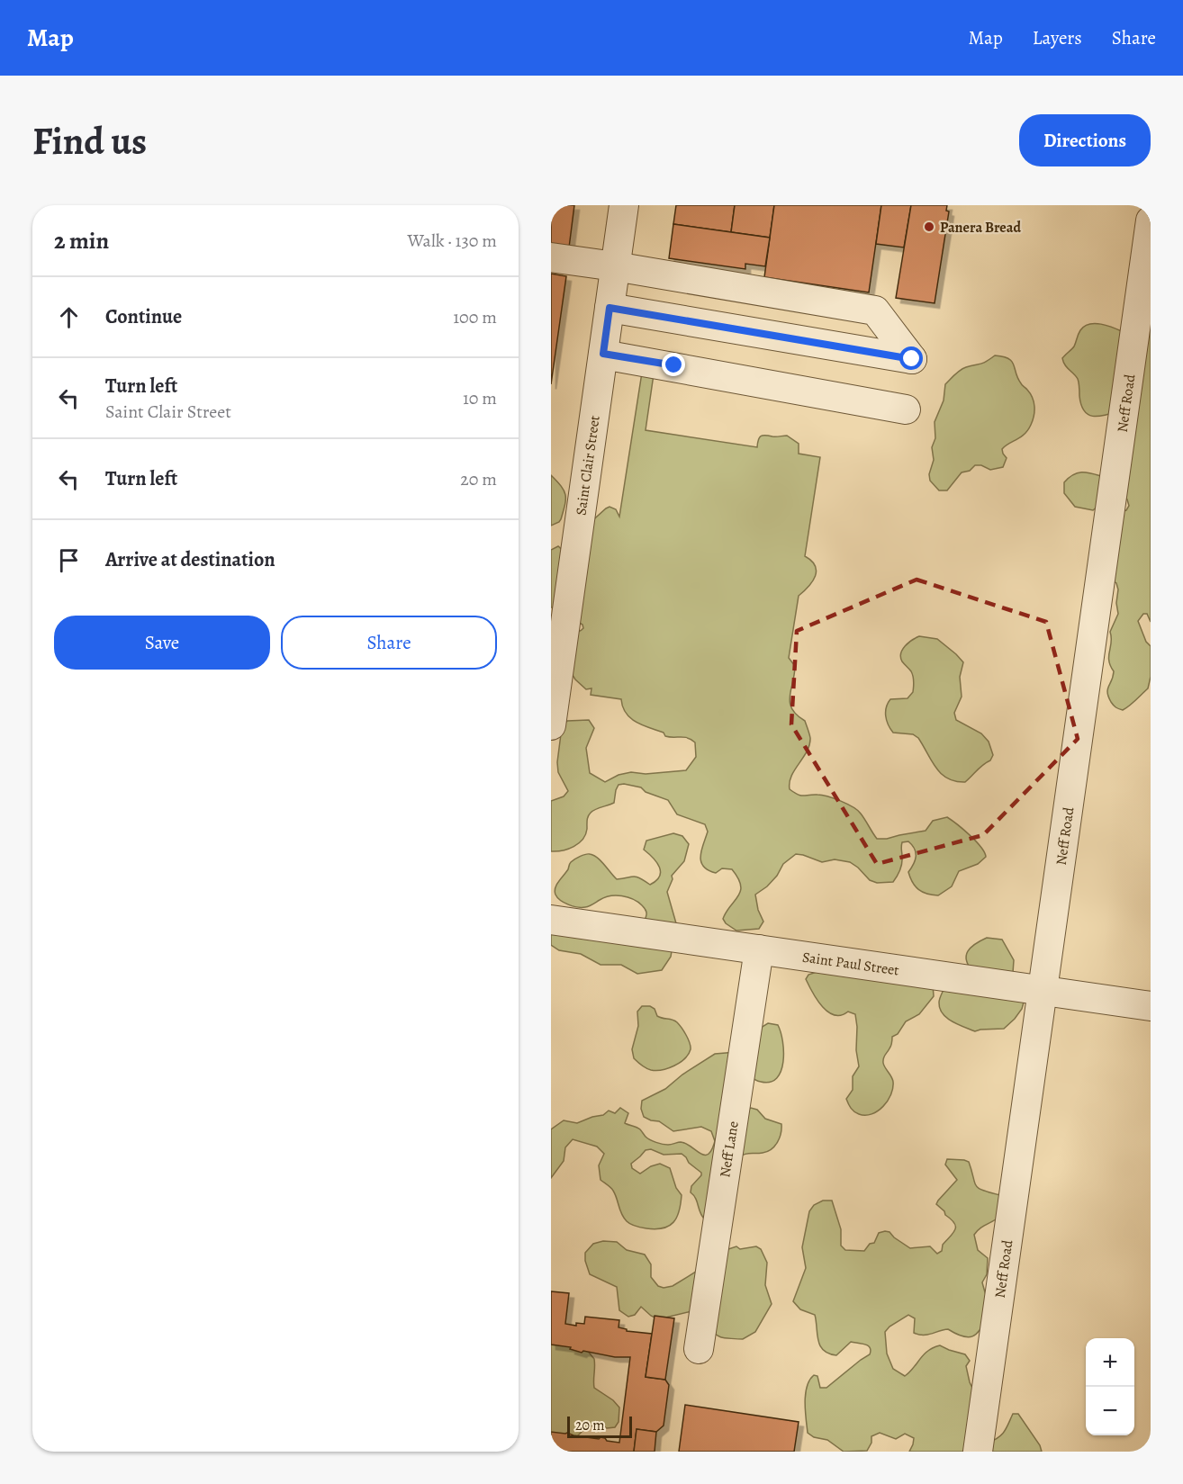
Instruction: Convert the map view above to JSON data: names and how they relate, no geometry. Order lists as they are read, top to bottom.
{
  "streets": {
    "street": [
      "Neff Road",
      "Saint Clair Street",
      "Saint Paul Street",
      "Neff Lane"
    ]
  },
  "crossings": [
    ["Neff Road", "Saint Paul Street"],
    ["Saint Paul Street", "Neff Lane"]
  ],
  "places": ["Panera Bread"],
  "scale_bar": "20 m",
  "page": {
    "header": "Map",
    "nav": ["Map", "Layers", "Share"],
    "buttons": [
      "Directions",
      ["Save", "Share"]
    ],
    "title": "Find us",
    "heading": ["2 min", "Walk · 130 m"],
    "list": [
      ["Continue", "100 m"],
      ["Turn left", "Saint Clair Street", "10 m"],
      ["Turn left", "20 m"],
      "Arrive at destination"
    ],
    "map_buttons": ["+", "−"],
    "scale": "20 m"
  }
}
